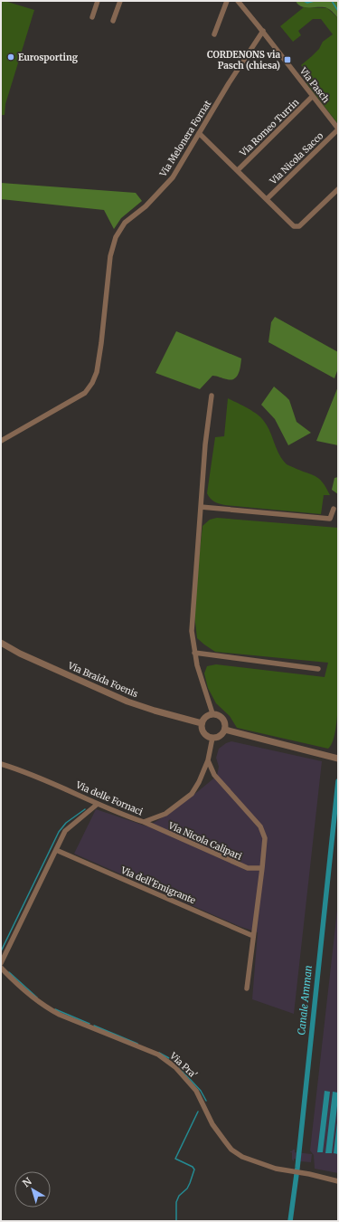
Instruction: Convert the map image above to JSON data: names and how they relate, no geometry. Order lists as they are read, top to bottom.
{
  "streets": {
    "street": [
      "Via Pasch",
      "Via Romeo Turrin",
      "Via Melonera Fornat",
      "Via Nicola Sacco",
      "Via Braida Foenis",
      "Via delle Fornaci",
      "Via Nicola Calipari",
      "Via dell'Emigrante",
      "Via Pra'"
    ]
  },
  "crossings": [
    ["Via Pasch", "Via Romeo Turrin"],
    ["Via Pasch", "Via Melonera Fornat"],
    ["Via Pasch", "Via Nicola Sacco"],
    ["Via Braida Foenis", "Via delle Fornaci"],
    ["Via delle Fornaci", "Via Nicola Calipari"]
  ],
  "water": ["Canale Amman"],
  "places": {
    "other": ["Eurosporting"],
    "transit": ["CORDENONS via Pasch (chiesa)"]
  },
  "north": "top left"
}
